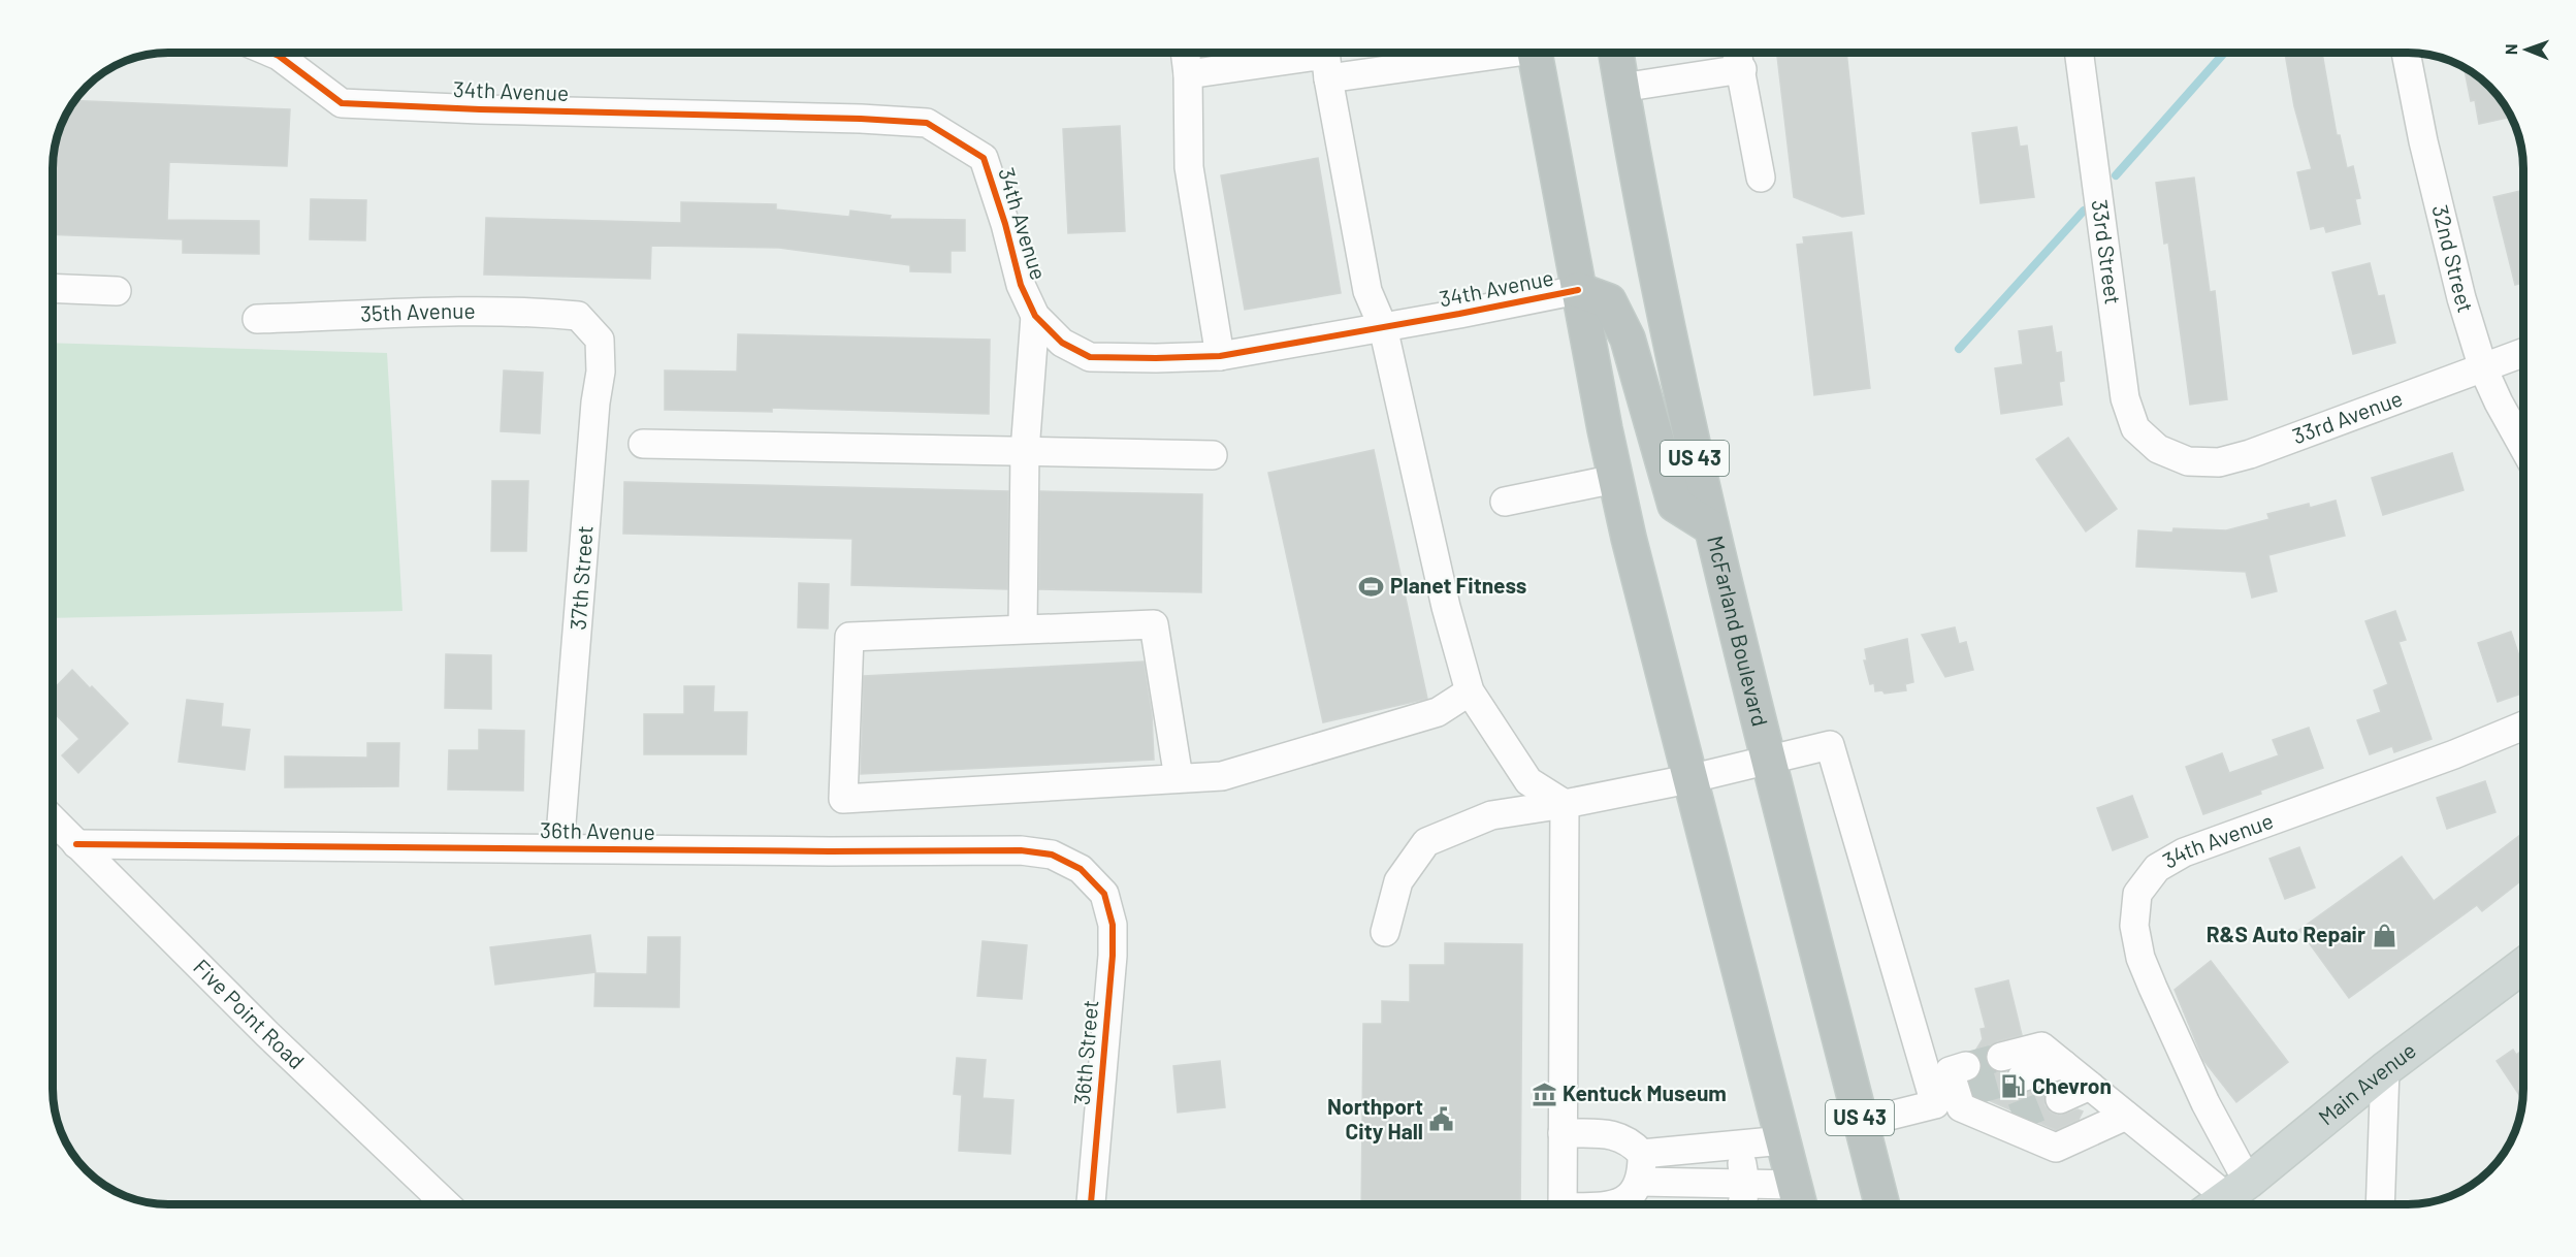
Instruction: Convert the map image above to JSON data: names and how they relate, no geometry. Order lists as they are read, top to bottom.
{
  "streets": {
    "highway": ["US 43", "McFarland Boulevard"],
    "main road": ["Main Avenue"],
    "street": [
      "34th Avenue",
      "33rd Street",
      "32nd Street",
      "35th Avenue",
      "33rd Avenue",
      "37th Street",
      "36th Avenue",
      "Five Point Road",
      "36th Street"
    ]
  },
  "crossings": [
    ["34th Avenue", "Main Avenue"],
    ["33rd Street", "33rd Avenue"],
    ["32nd Street", "33rd Avenue"],
    ["35th Avenue", "37th Street"],
    ["37th Street", "36th Avenue"],
    ["36th Avenue", "Five Point Road"],
    ["36th Avenue", "36th Street"]
  ],
  "places": {
    "sports": ["Planet Fitness"],
    "shop": ["R&S Auto Repair"],
    "fuel station": ["Chevron"],
    "museum": ["Kentuck Museum"],
    "public building": ["Northport City Hall"]
  },
  "north": "left"
}
